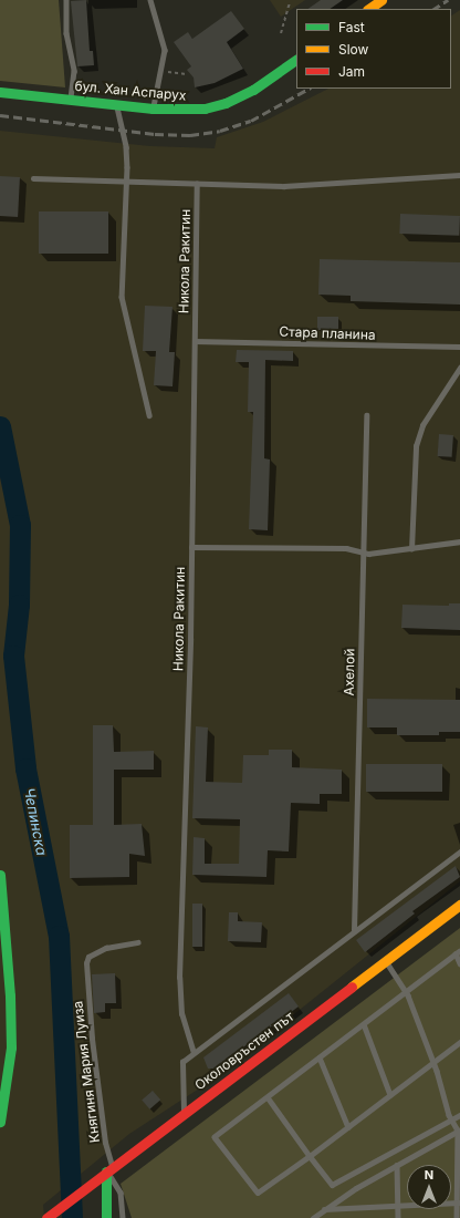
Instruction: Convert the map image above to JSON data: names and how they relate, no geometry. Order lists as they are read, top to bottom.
{
  "streets": {
    "street": ["бул. Хан Аспарух", "Околовръстен път"],
    "lane": [
      "Никола Ракитин",
      "Стара планина",
      "Ахелой",
      "Княгиня Мария Луиза"
    ]
  },
  "crossings": [
    ["Никола Ракитин", "Стара планина"],
    ["Околовръстен път", "Княгиня Мария Луиза"]
  ],
  "water": ["Чепинска"],
  "legend": ["Fast", "Slow", "Jam"],
  "north": "top"
}
